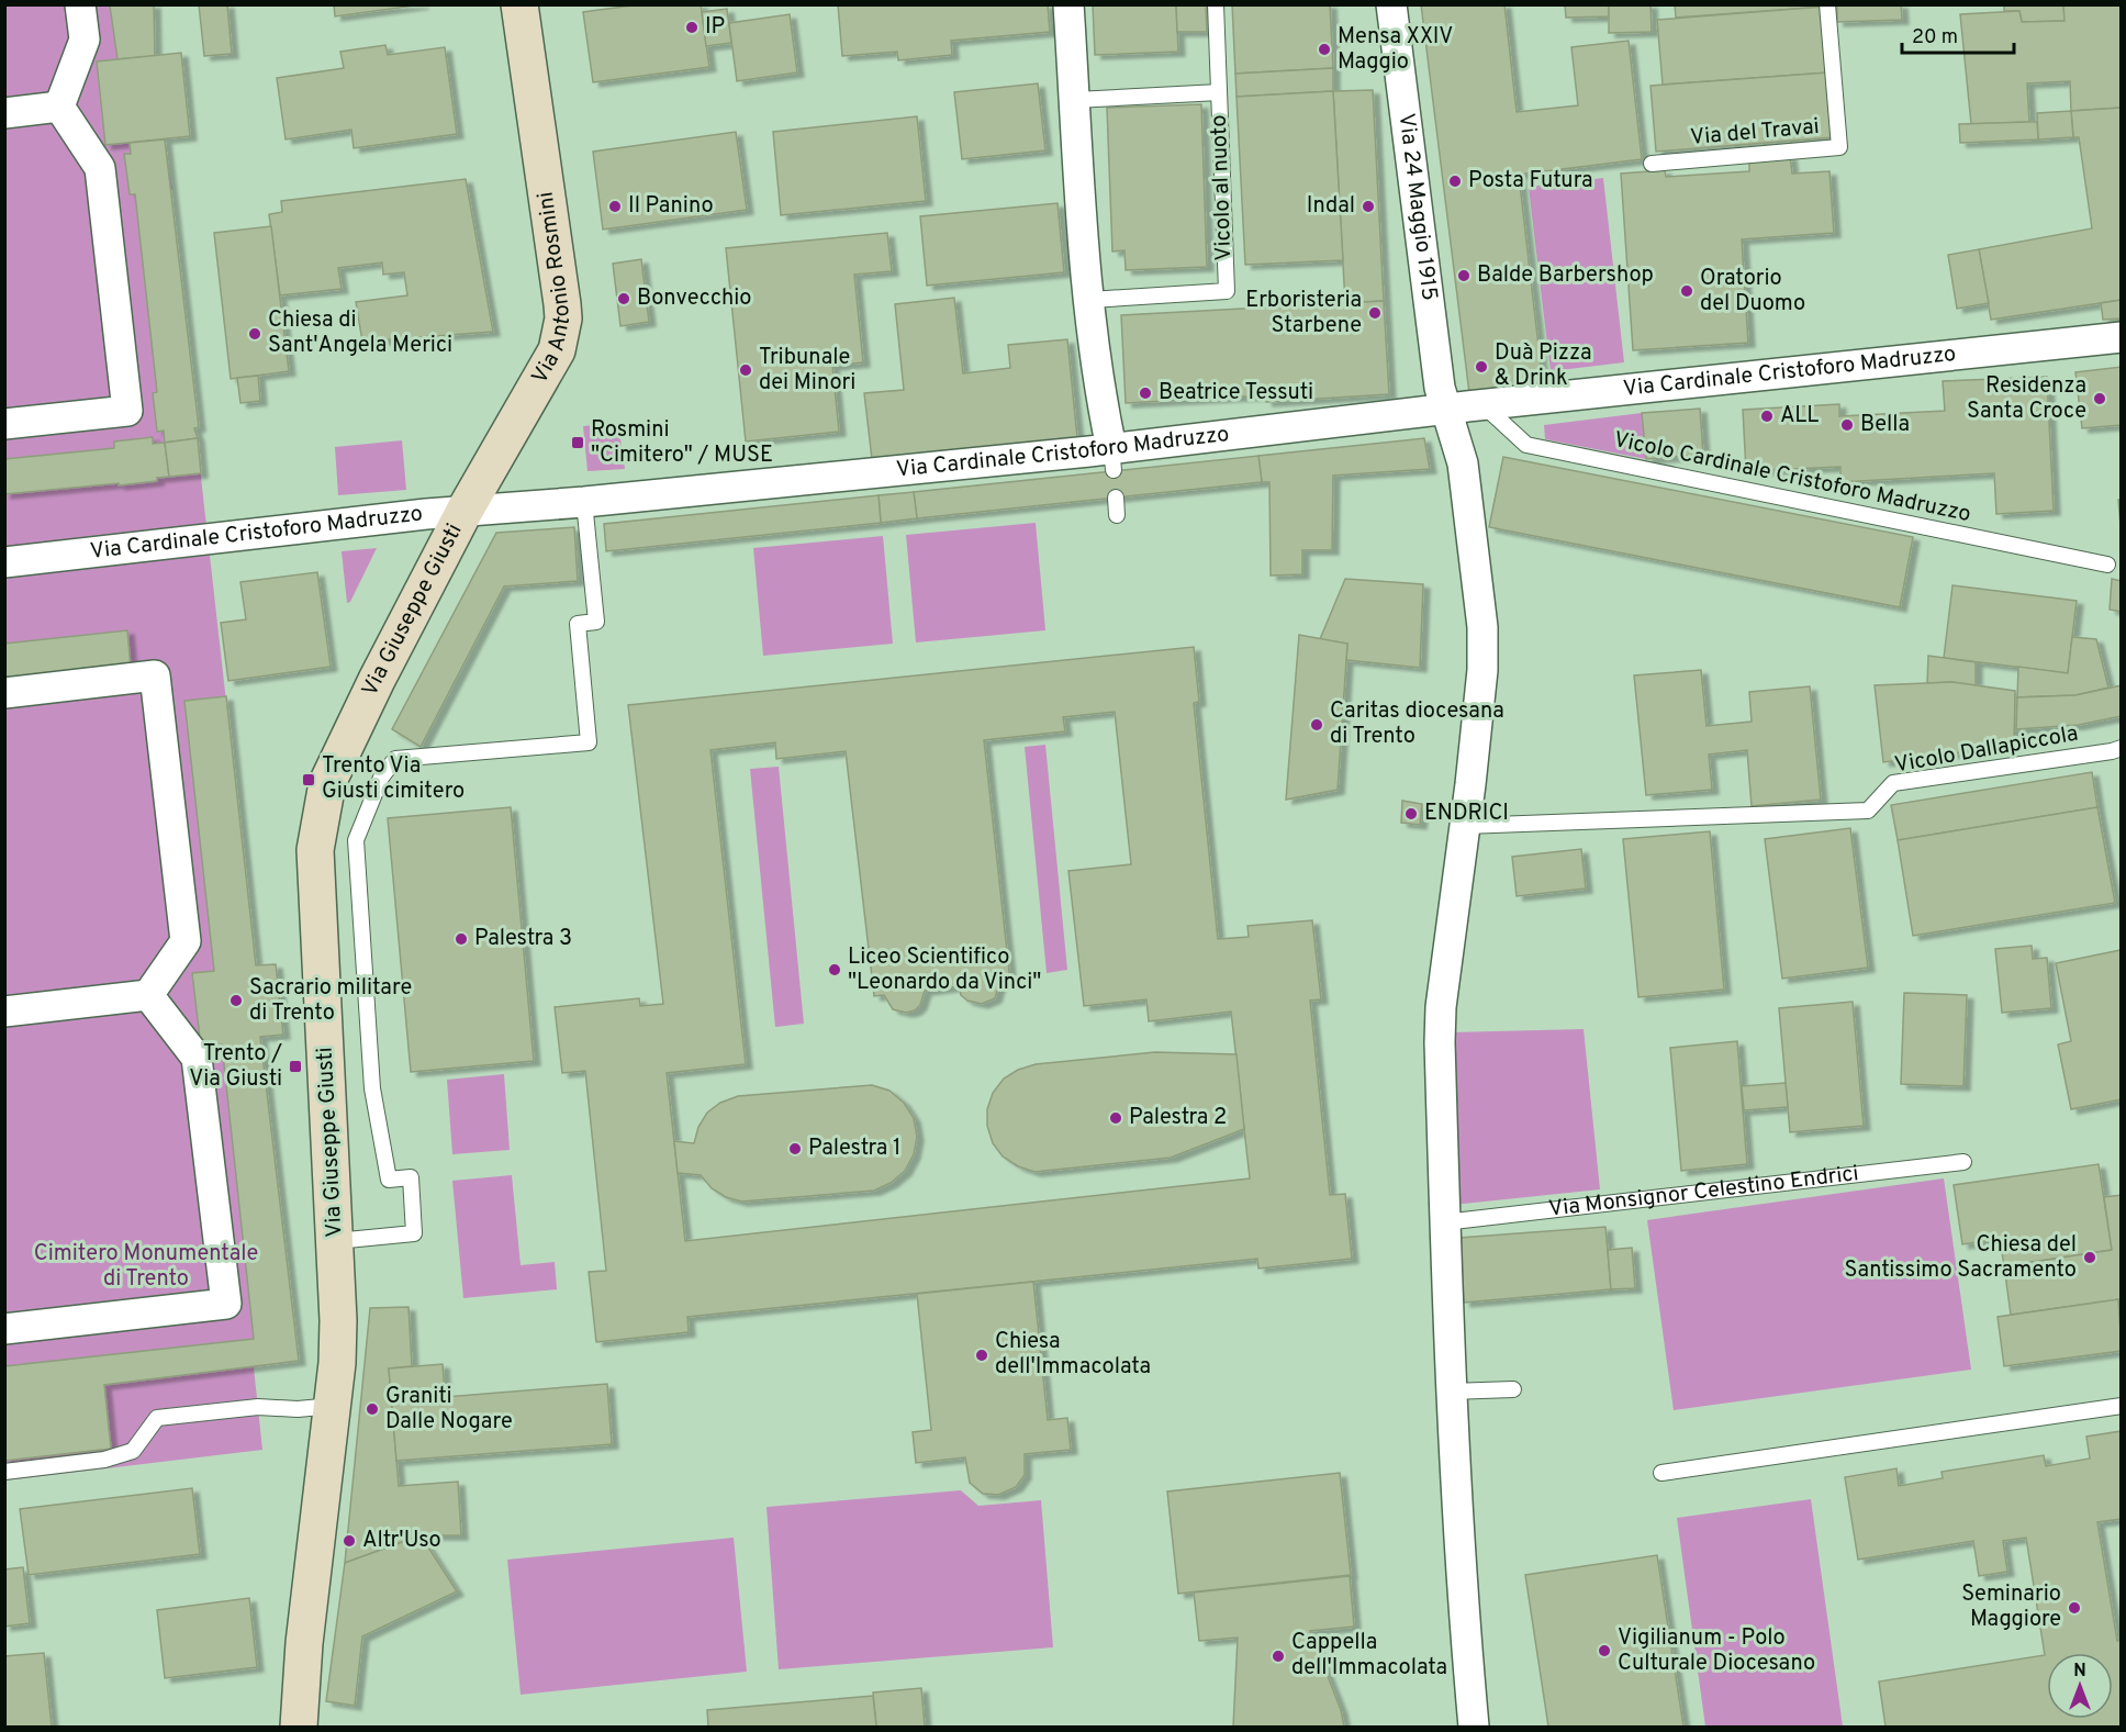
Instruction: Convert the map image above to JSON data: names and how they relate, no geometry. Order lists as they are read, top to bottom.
{
  "streets": {
    "street": [
      "Via 24 Maggio 1915",
      "Via Antonio Rosmini",
      "Via Cardinale Cristoforo Madruzzo",
      "Via Giuseppe Giusti"
    ],
    "lane": [
      "Via del Travai",
      "Vicolo al nuoto",
      "Vicolo Cardinale Cristoforo Madruzzo",
      "Vicolo Dallapiccola",
      "Via Monsignor Celestino Endrici"
    ]
  },
  "crossings": [
    ["Via 24 Maggio 1915", "Via Cardinale Cristoforo Madruzzo"],
    ["Via Antonio Rosmini", "Via Cardinale Cristoforo Madruzzo"],
    ["Via Antonio Rosmini", "Via Giuseppe Giusti"],
    ["Via Cardinale Cristoforo Madruzzo", "Vicolo Cardinale Cristoforo Madruzzo"],
    ["Via Cardinale Cristoforo Madruzzo", "Via Giuseppe Giusti"]
  ],
  "parks": ["Cimitero Monumentale di Trento"],
  "places": {
    "other": [
      "IP",
      "Mensa XXIV Maggio",
      "Posta Futura",
      "Il Panino",
      "Indal",
      "Balde Barbershop",
      "Oratorio del Duomo",
      "Bonvecchio",
      "Erboristeria Starbene",
      "Chiesa di Sant'Angela Merici",
      "Duà Pizza & Drink",
      "Tribunale dei Minori",
      "Beatrice Tessuti",
      "Residenza Santa Croce",
      "ALL",
      "Bella",
      "Caritas diocesana di Trento",
      "ENDRICI",
      "Palestra 3",
      "Liceo Scientifico \"Leonardo da Vinci\"",
      "Sacrario militare di Trento",
      "Palestra 2",
      "Palestra 1",
      "Chiesa del Santissimo Sacramento",
      "Chiesa dell'Immacolata",
      "Graniti Dalle Nogare",
      "Altr'Uso",
      "Seminario Maggiore",
      "Vigilianum - Polo Culturale Diocesano",
      "Cappella dell'Immacolata"
    ],
    "transit": ["Rosmini \"Cimitero\" / MUSE", "Trento Via Giusti cimitero", "Trento / Via Giusti"]
  },
  "scale_bar": "20 m",
  "north": "top"
}
